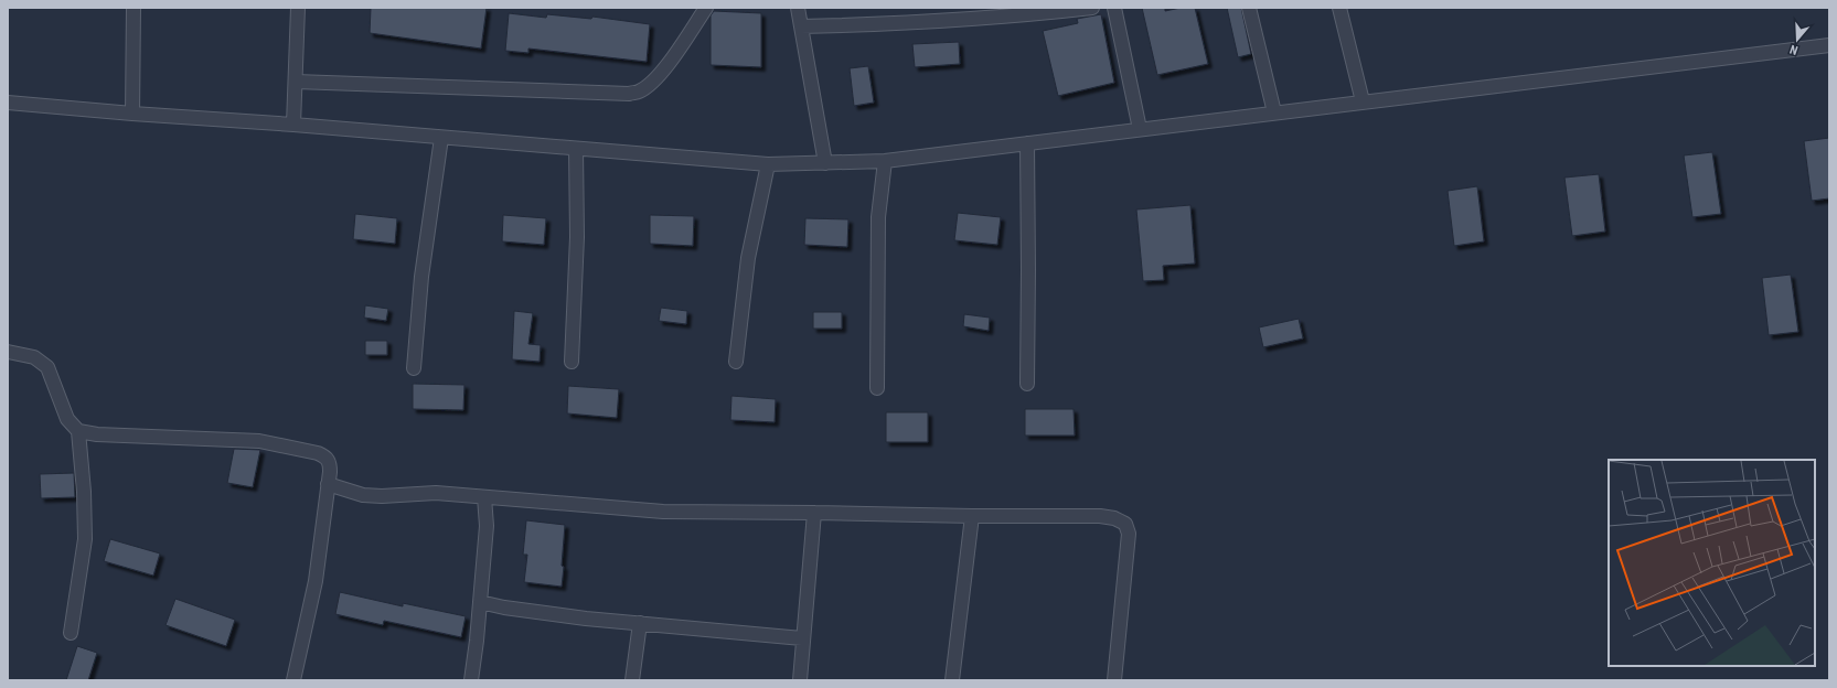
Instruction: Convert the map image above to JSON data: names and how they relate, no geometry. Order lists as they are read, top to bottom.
{
  "north": "bottom"
}
